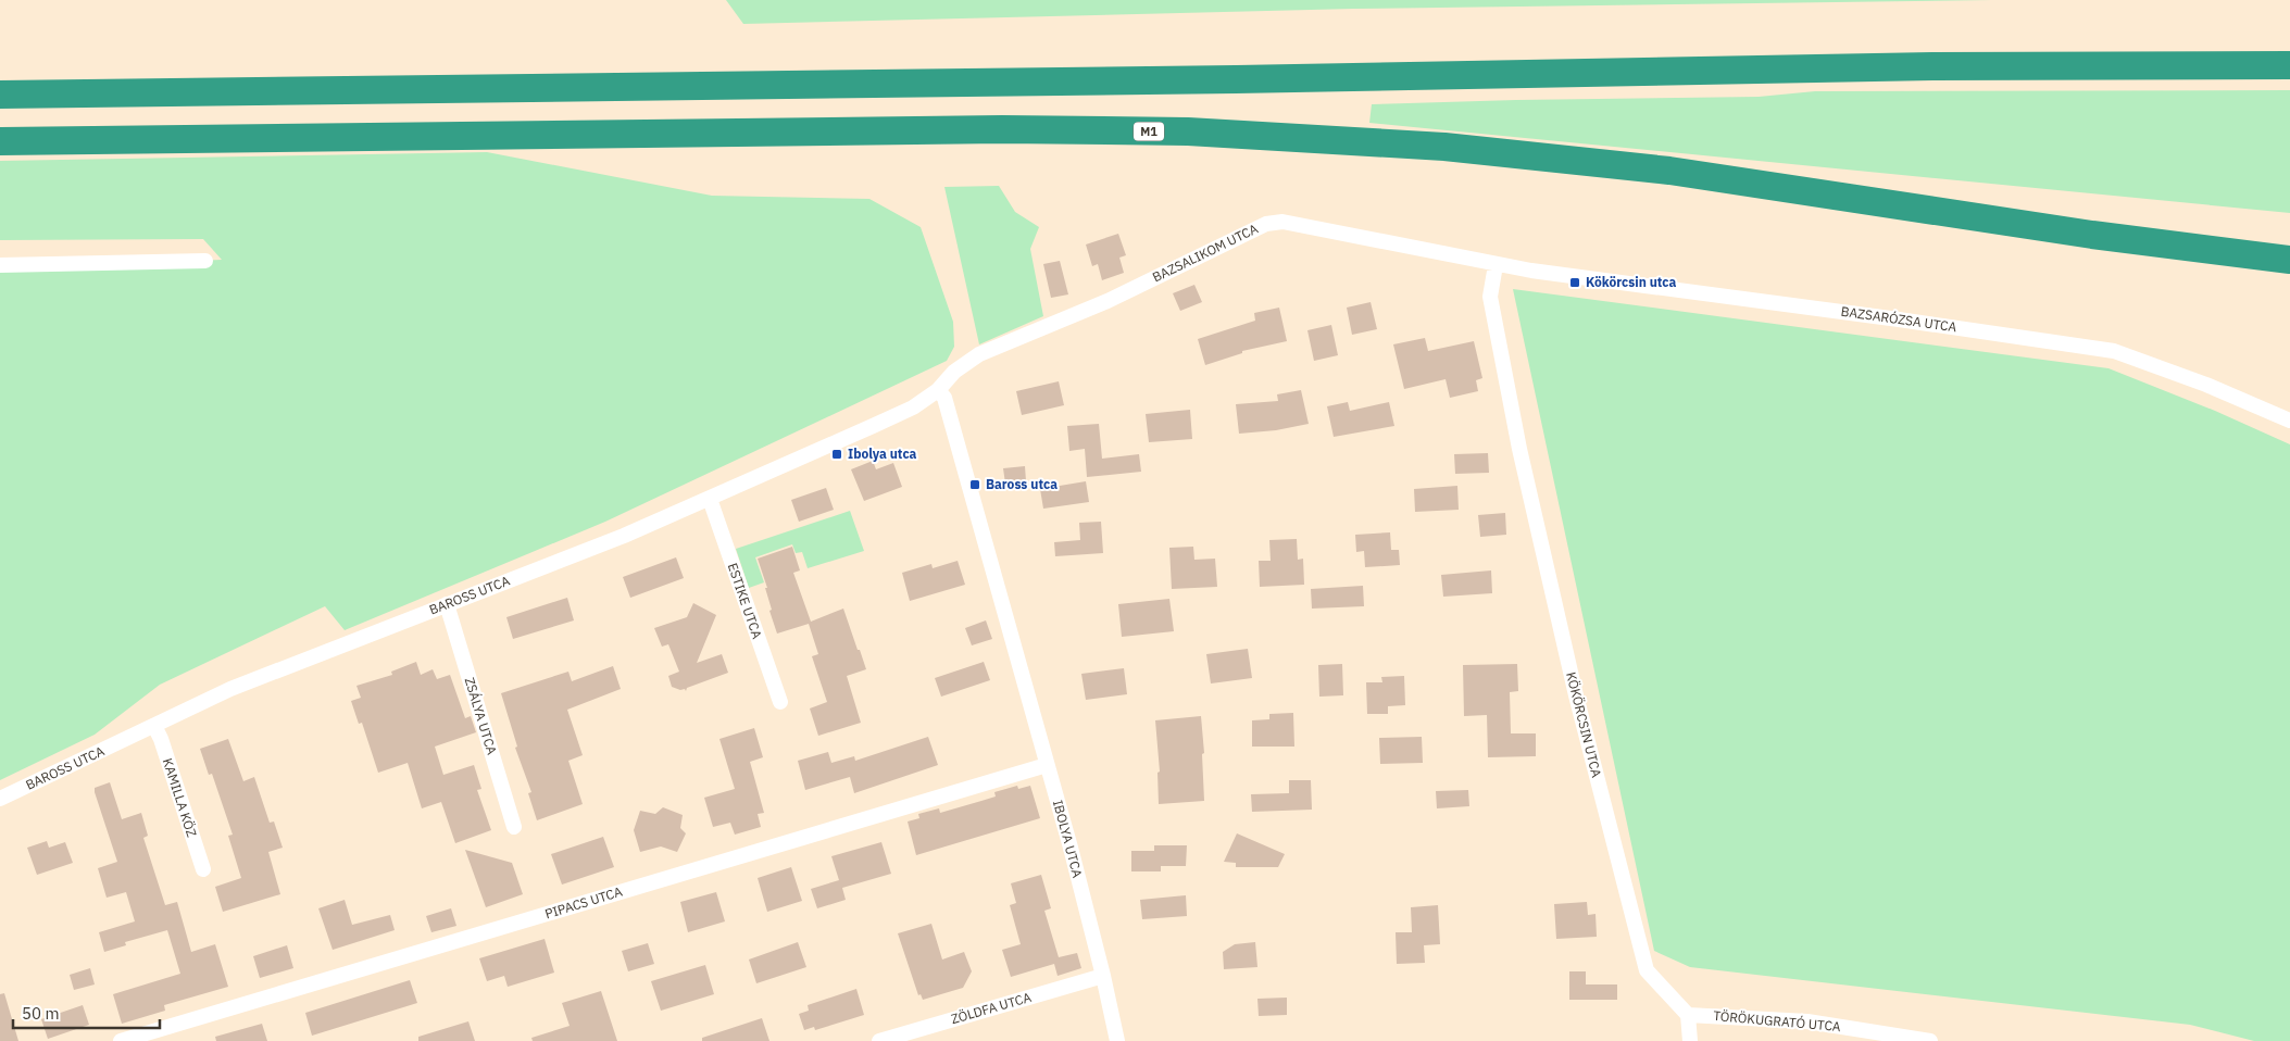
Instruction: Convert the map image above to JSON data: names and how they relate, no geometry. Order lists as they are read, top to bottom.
{
  "streets": {
    "highway": ["M1"],
    "street": [
      "BAZSALIKOM UTCA",
      "BAZSARÓZSA UTCA",
      "BAROSS UTCA",
      "ESTIKE UTCA",
      "ZSÁLYA UTCA",
      "KÖKÖRCSIN UTCA",
      "KAMILLA KÖZ",
      "IBOLYA UTCA",
      "PIPACS UTCA",
      "ZÖLDFA UTCA",
      "TÖRÖKUGRATÓ UTCA"
    ]
  },
  "crossings": [
    ["BAZSALIKOM UTCA", "BAZSARÓZSA UTCA"],
    ["BAZSALIKOM UTCA", "BAROSS UTCA"],
    ["BAZSALIKOM UTCA", "KÖKÖRCSIN UTCA"],
    ["BAZSALIKOM UTCA", "IBOLYA UTCA"],
    ["BAZSARÓZSA UTCA", "KÖKÖRCSIN UTCA"],
    ["BAROSS UTCA", "ESTIKE UTCA"],
    ["BAROSS UTCA", "ZSÁLYA UTCA"],
    ["BAROSS UTCA", "KAMILLA KÖZ"],
    ["BAROSS UTCA", "IBOLYA UTCA"],
    ["KÖKÖRCSIN UTCA", "TÖRÖKUGRATÓ UTCA"],
    ["IBOLYA UTCA", "PIPACS UTCA"],
    ["IBOLYA UTCA", "ZÖLDFA UTCA"]
  ],
  "places": {
    "transit": ["Kökörcsin utca", "Ibolya utca", "Baross utca"]
  },
  "scale_bar": "50 m"
}
